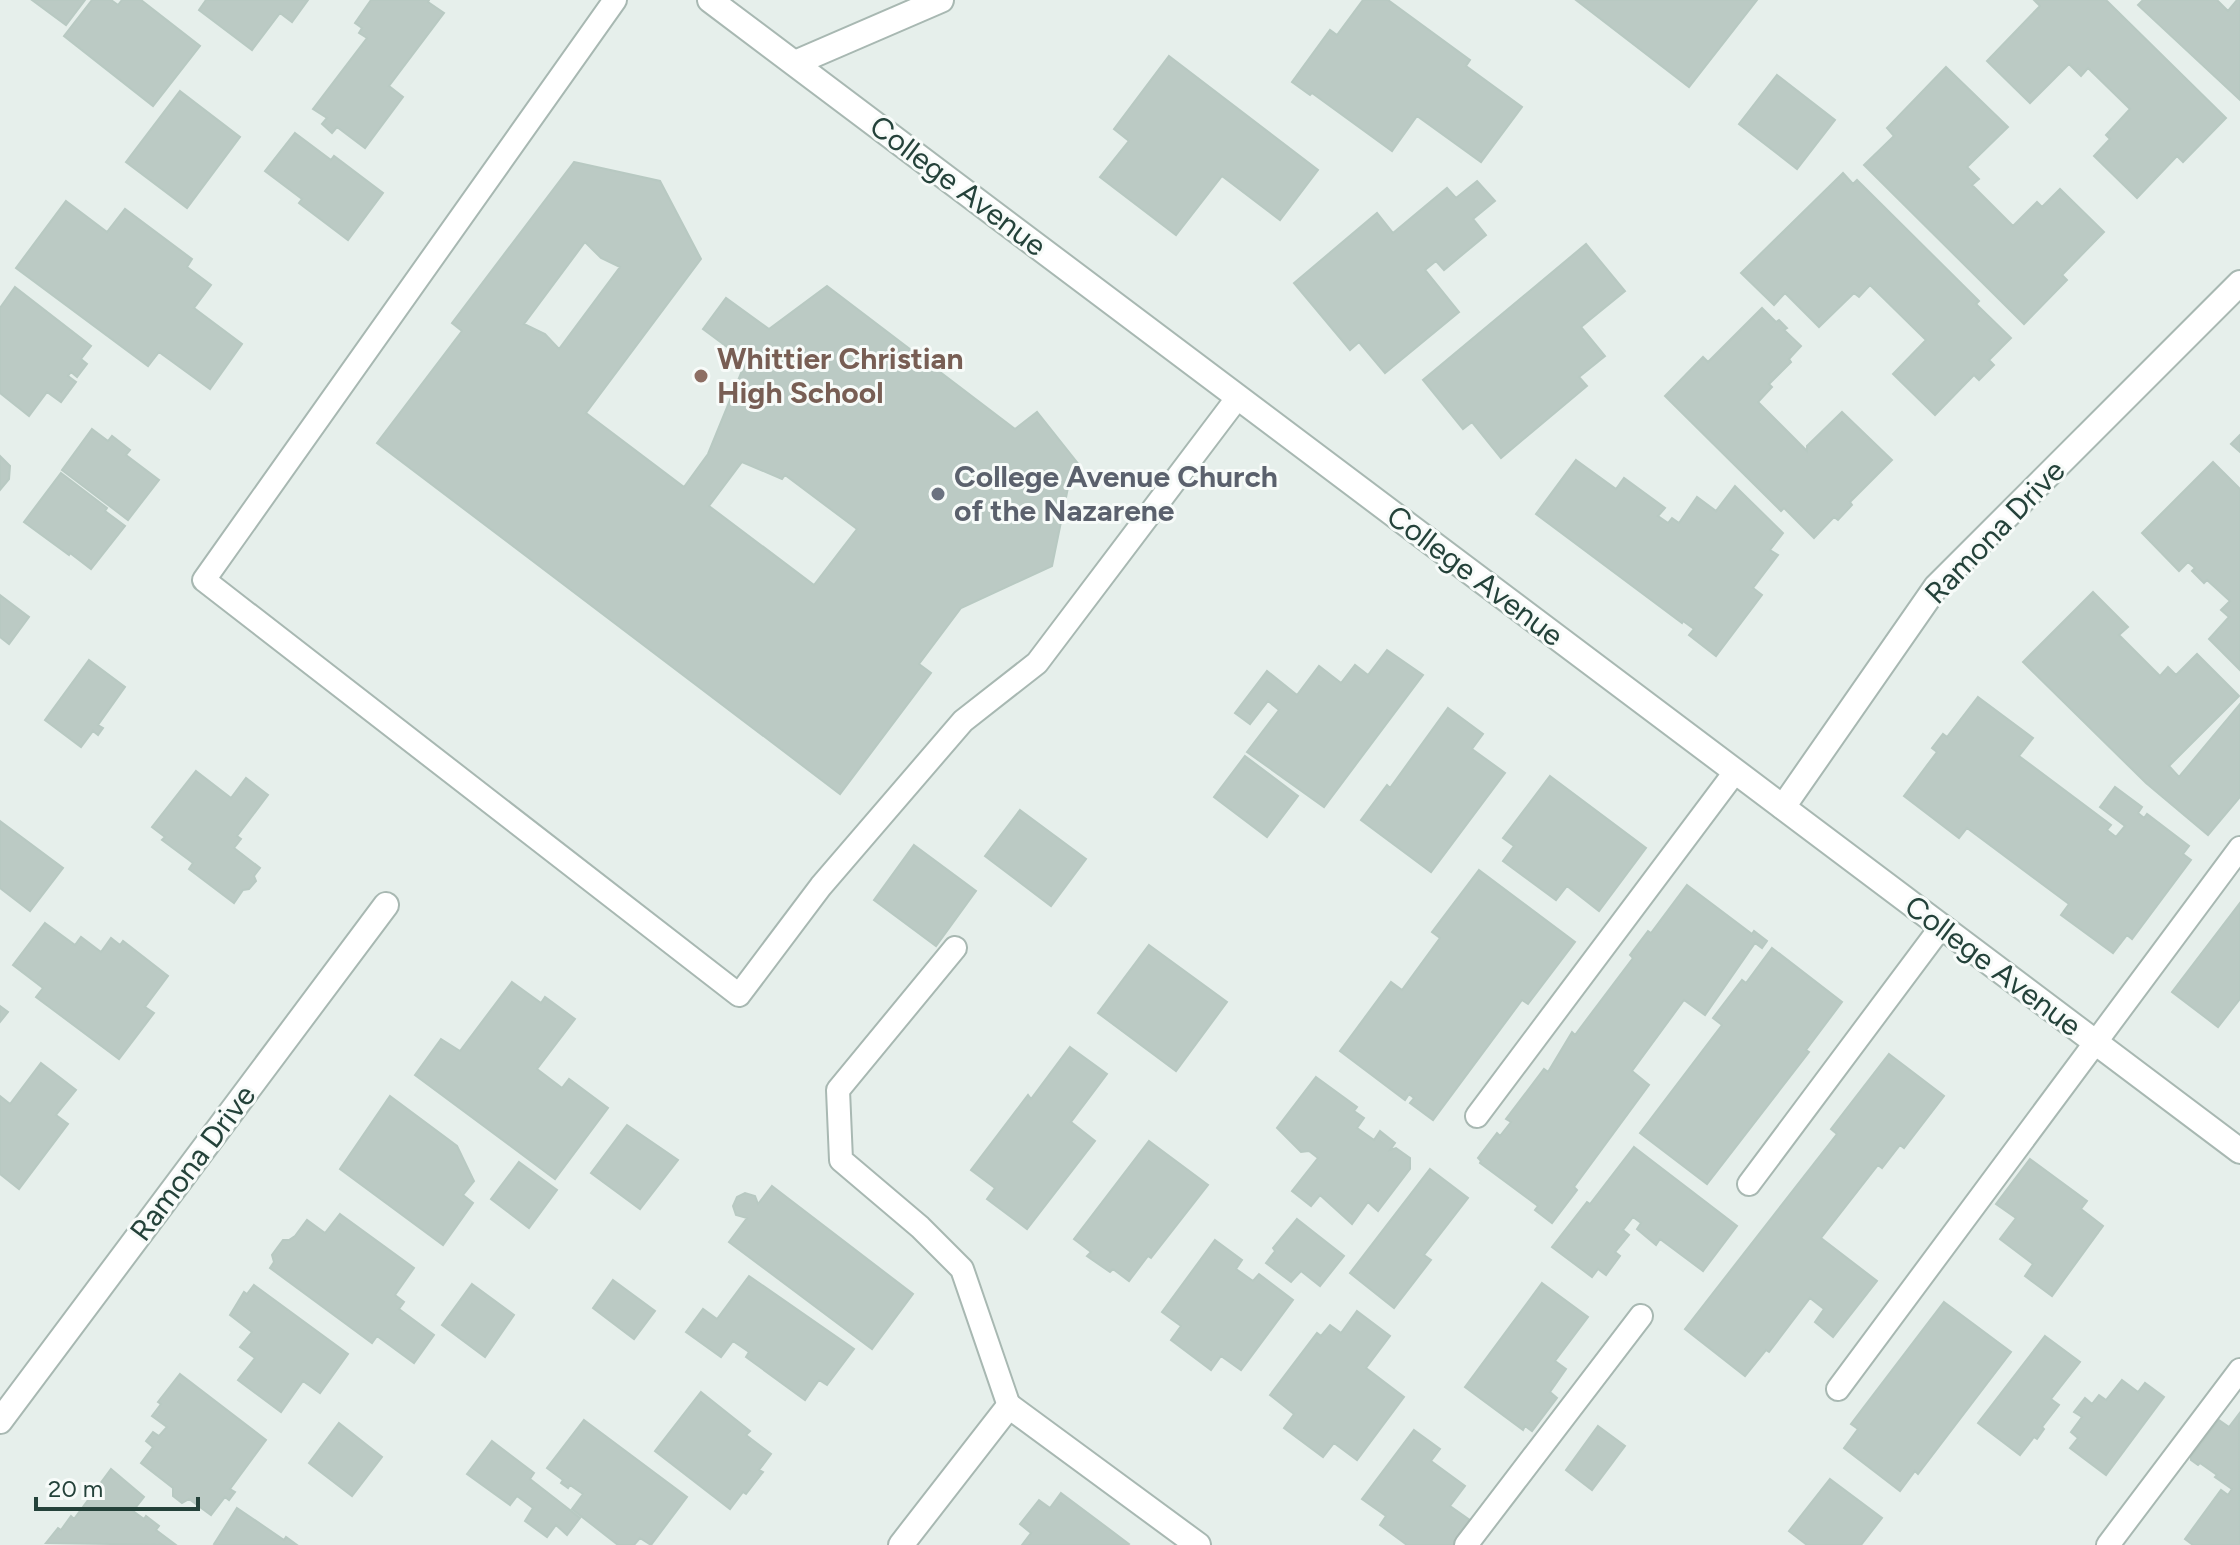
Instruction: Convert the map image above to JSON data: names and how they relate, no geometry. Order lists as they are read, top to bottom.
{
  "streets": {
    "street": ["College Avenue", "Ramona Drive"]
  },
  "crossings": [
    ["College Avenue", "Ramona Drive"]
  ],
  "places": ["Whittier Christian High School", "College Avenue Church of the Nazarene"],
  "scale_bar": "20 m"
}
